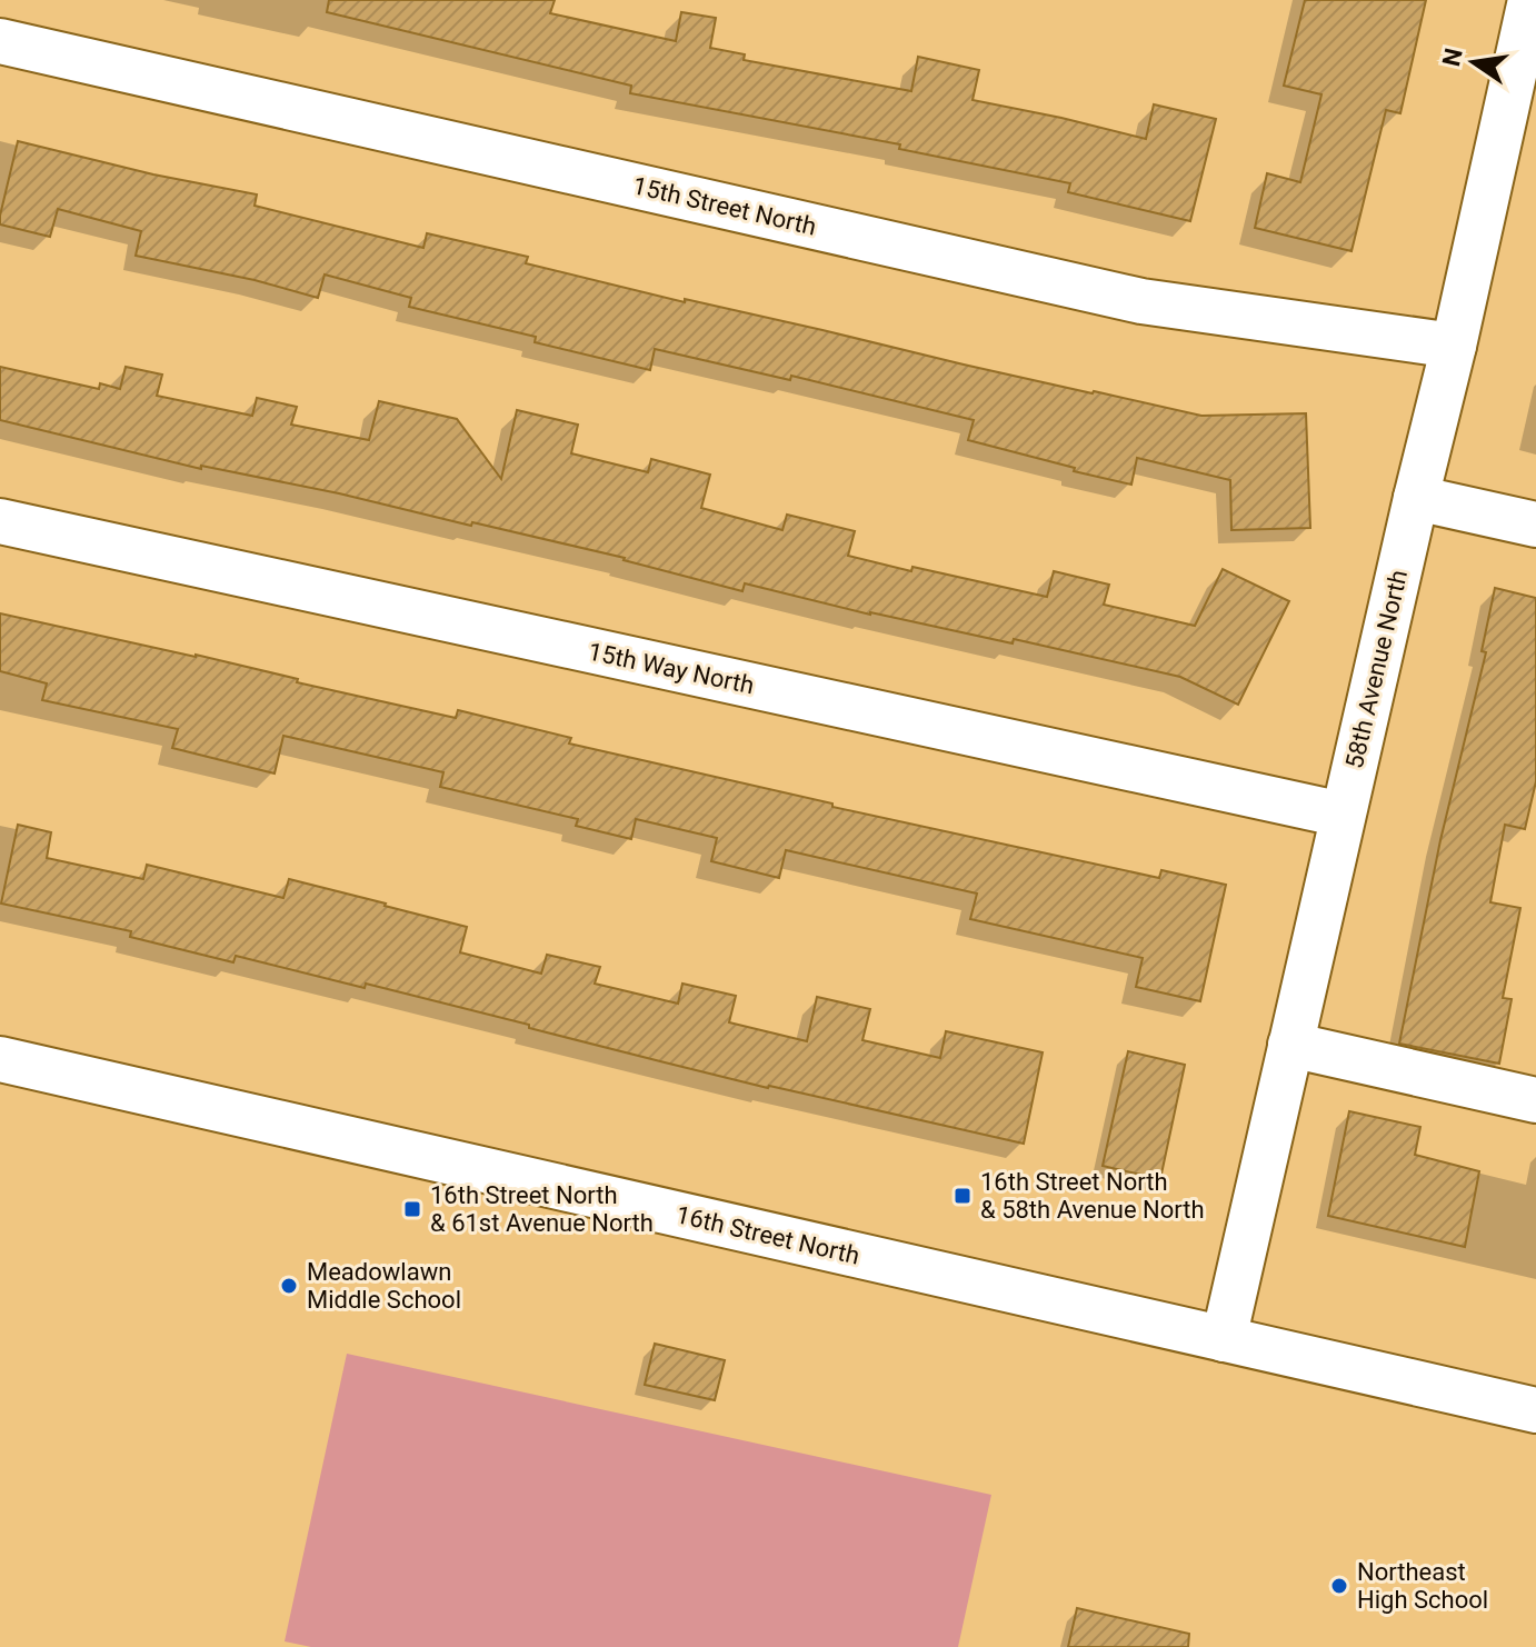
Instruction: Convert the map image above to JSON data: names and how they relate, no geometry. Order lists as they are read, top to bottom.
{
  "streets": {
    "street": [
      "15th Street North",
      "15th Way North",
      "58th Avenue North",
      "16th Street North"
    ]
  },
  "crossings": [
    ["15th Street North", "58th Avenue North"],
    ["15th Way North", "58th Avenue North"],
    ["58th Avenue North", "16th Street North"]
  ],
  "places": {
    "transit": ["16th Street North & 58th Avenue North", "16th Street North & 61st Avenue North"],
    "other": ["Meadowlawn Middle School", "Northeast High School"]
  },
  "north": "left"
}
